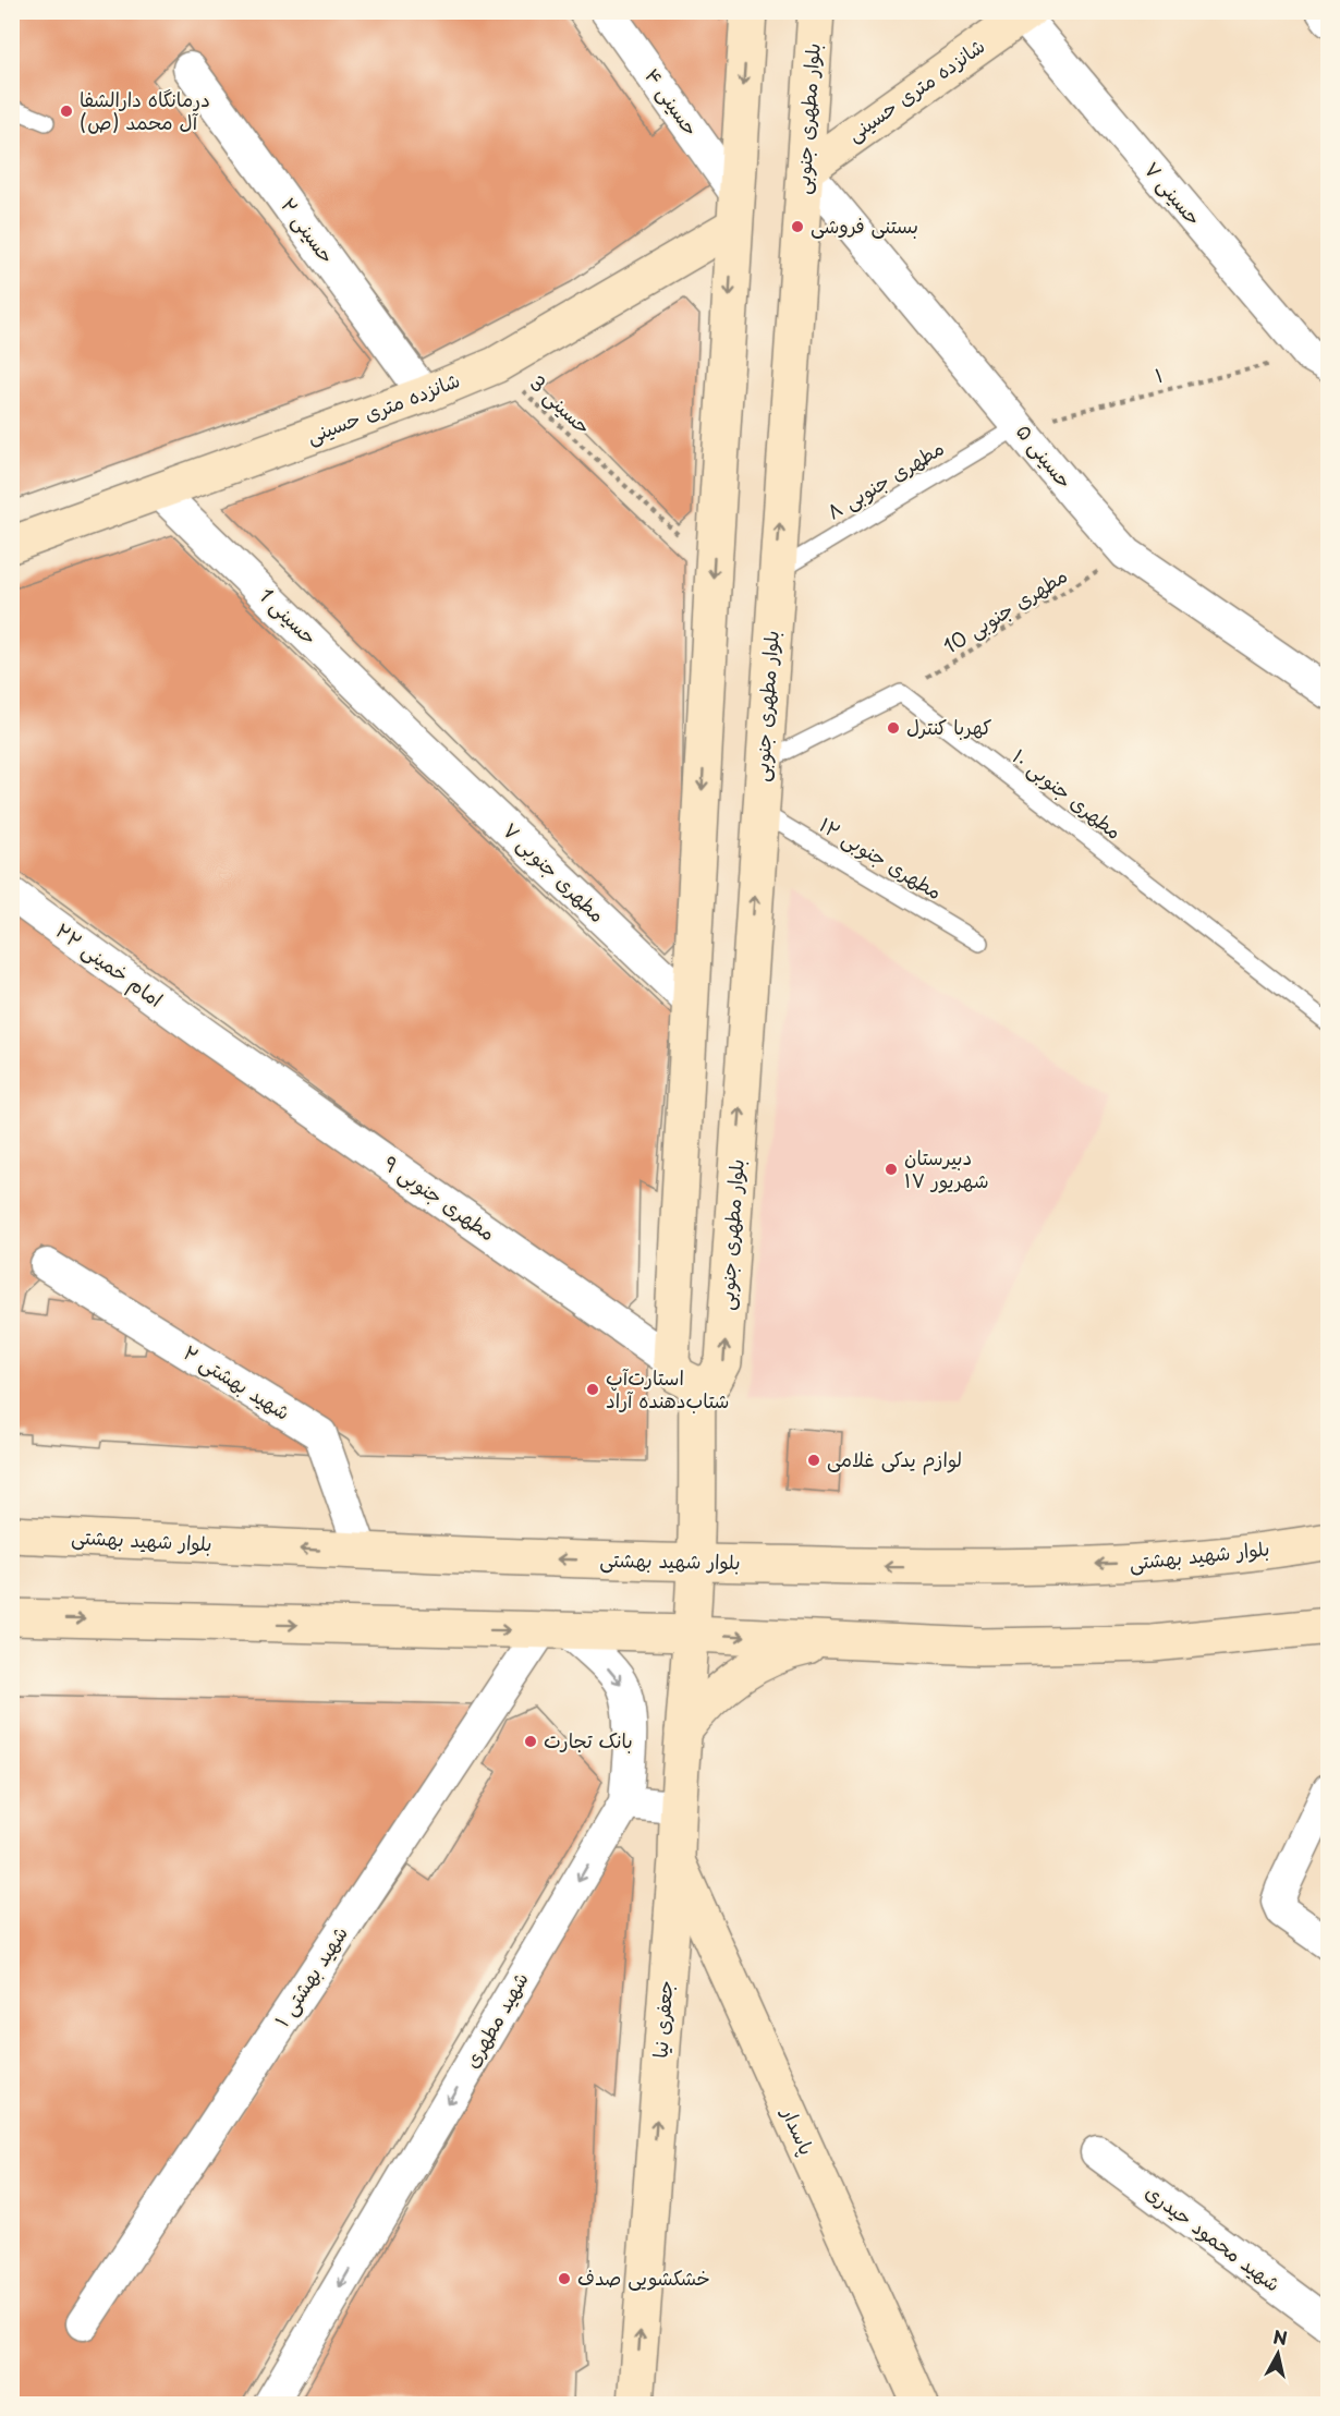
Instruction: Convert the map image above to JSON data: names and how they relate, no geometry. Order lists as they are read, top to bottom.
{
  "streets": {
    "street": [
      "شانزده متری حسینی",
      "حسینی ۴",
      "بلوار مطهری جنوبی",
      "حسینی ۷",
      "حسینی ۲",
      "حسینی ۵",
      "حسینی 1",
      "مطهری جنوبی ۷",
      "امام خمینی ۲۲",
      "مطهری جنوبی ۹",
      "شهید بهشتی ۲",
      "بلوار شهید بهشتی",
      "شهید بهشتی ۱",
      "جعفری نیا",
      "شهید مطهری",
      "پاسدار",
      "شهید محمود حیدری"
    ],
    "lane": ["مطهری جنوبی ۸", "مطهری جنوبی ۱۰", "مطهری جنوبی ۱۲"],
    "path": ["۱", "حسینی 3", "مطهری جنوبی 10"]
  },
  "crossings": [
    ["شانزده متری حسینی", "حسینی ۴"],
    ["شانزده متری حسینی", "بلوار مطهری جنوبی"],
    ["شانزده متری حسینی", "حسینی ۷"],
    ["شانزده متری حسینی", "حسینی ۲"],
    ["شانزده متری حسینی", "حسینی 3"],
    ["شانزده متری حسینی", "حسینی ۵"],
    ["شانزده متری حسینی", "حسینی 1"],
    ["بلوار مطهری جنوبی", "حسینی ۵"],
    ["بلوار مطهری جنوبی", "مطهری جنوبی ۸"],
    ["بلوار مطهری جنوبی", "مطهری جنوبی ۱۲"],
    ["حسینی ۷", "۱"],
    ["۱", "حسینی ۵"],
    ["۱", "مطهری جنوبی ۸"],
    ["حسینی ۵", "مطهری جنوبی ۸"],
    ["حسینی ۵", "مطهری جنوبی 10"],
    ["مطهری جنوبی 10", "مطهری جنوبی ۱۰"],
    ["حسینی 1", "مطهری جنوبی ۷"],
    ["امام خمینی ۲۲", "مطهری جنوبی ۹"],
    ["شهید بهشتی ۲", "بلوار شهید بهشتی"],
    ["بلوار شهید بهشتی", "جعفری نیا"],
    ["شهید بهشتی ۱", "شهید مطهری"],
    ["جعفری نیا", "پاسدار"]
  ],
  "one_way": ["جعفری نیا", "شهید مطهری"],
  "places": [
    "درمانگاه دارالشفا آل محمد (ص)",
    "بستنی فروشی",
    "کهربا کنترل",
    "دبیرستان ۱۷ شهریور",
    "استارت‌آپ شتاب‌دهنده آراد",
    "لوازم یدکی غلامی",
    "بانک تجارت",
    "خشکشویی صدف"
  ],
  "north": "top"
}
